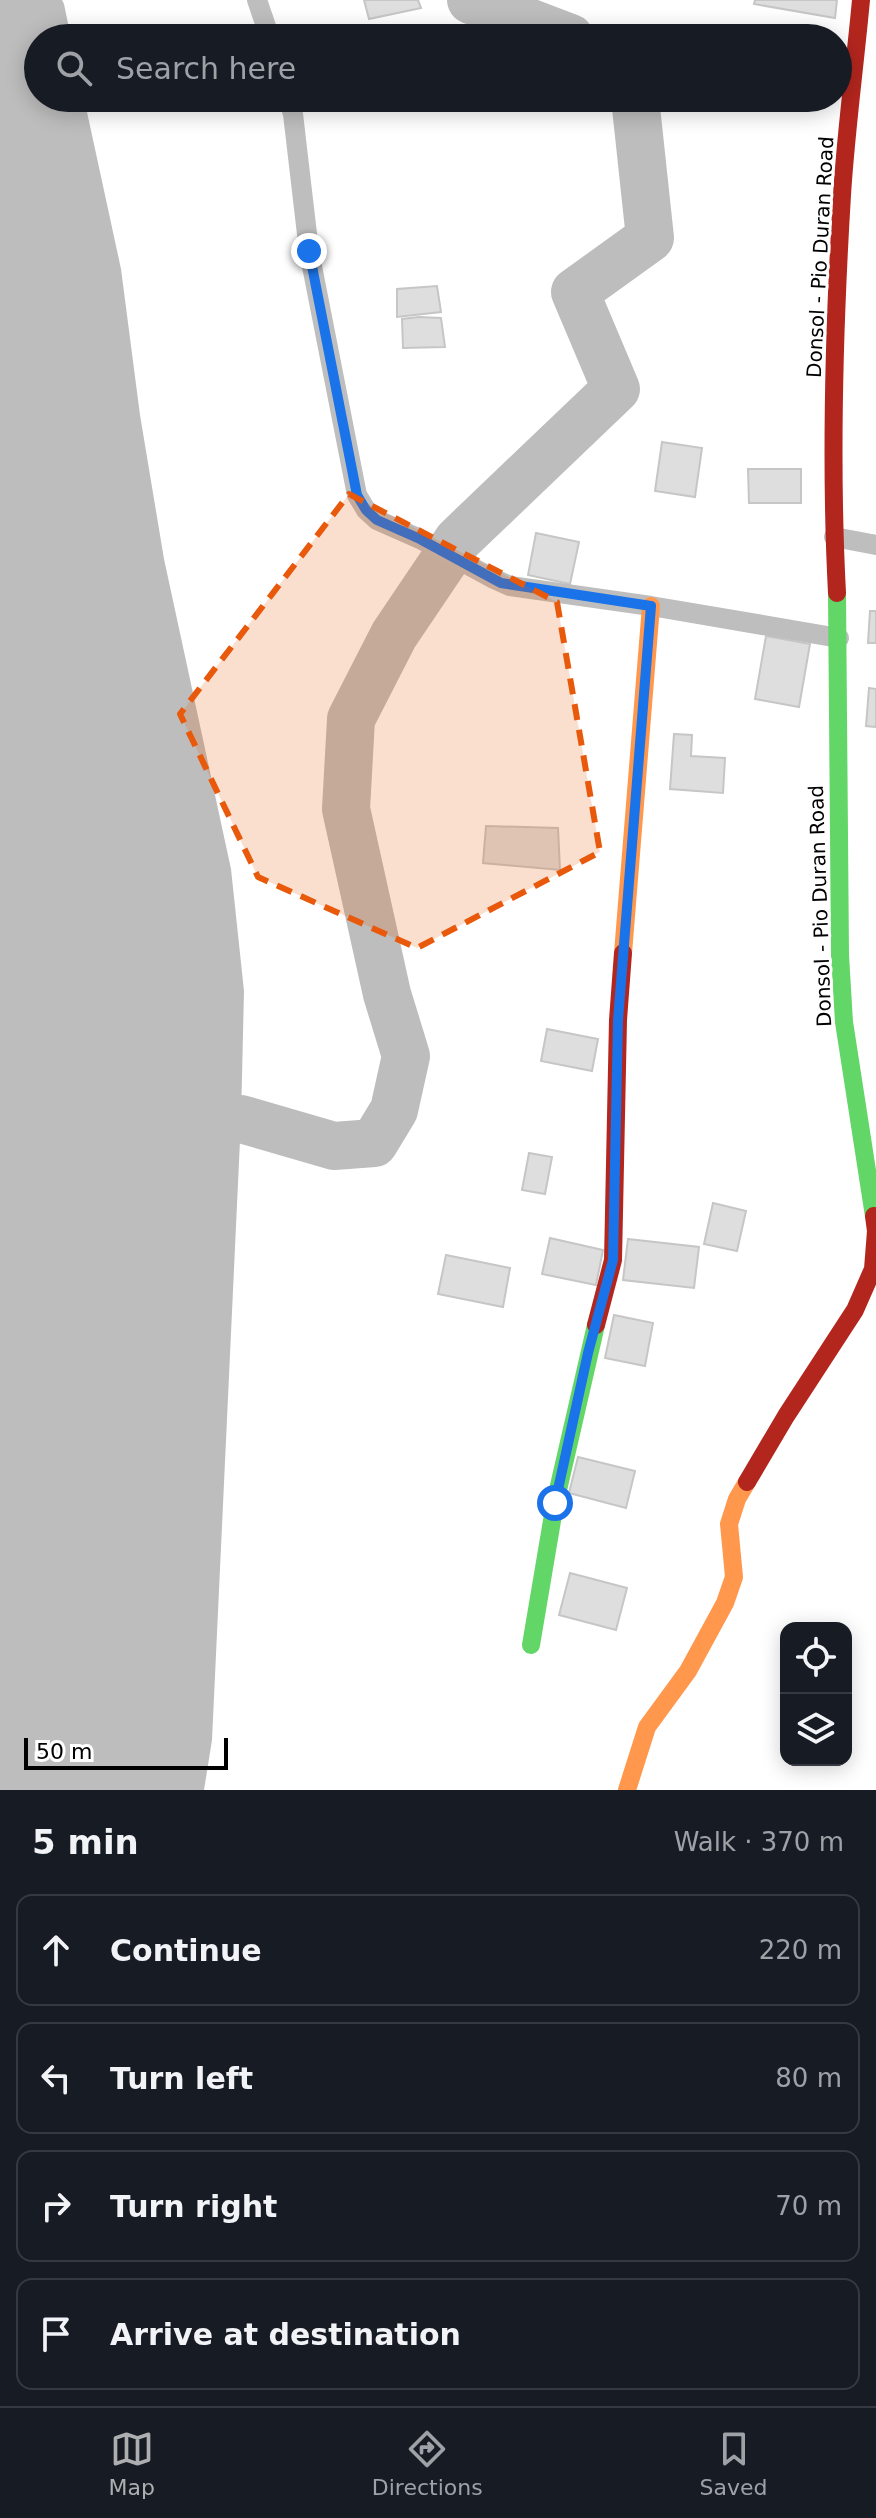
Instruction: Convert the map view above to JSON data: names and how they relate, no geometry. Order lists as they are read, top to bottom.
{
  "streets": {
    "main road": ["Donsol - Pio Duran Road"]
  },
  "scale_bar": "50 m",
  "page": {
    "search": "Search here",
    "scale": "50 m",
    "heading": ["5 min", "Walk · 370 m"],
    "list": [
      ["Continue", "220 m"],
      ["Turn left", "80 m"],
      ["Turn right", "70 m"],
      "Arrive at destination"
    ],
    "nav": ["Map", "Directions", "Saved"]
  }
}
